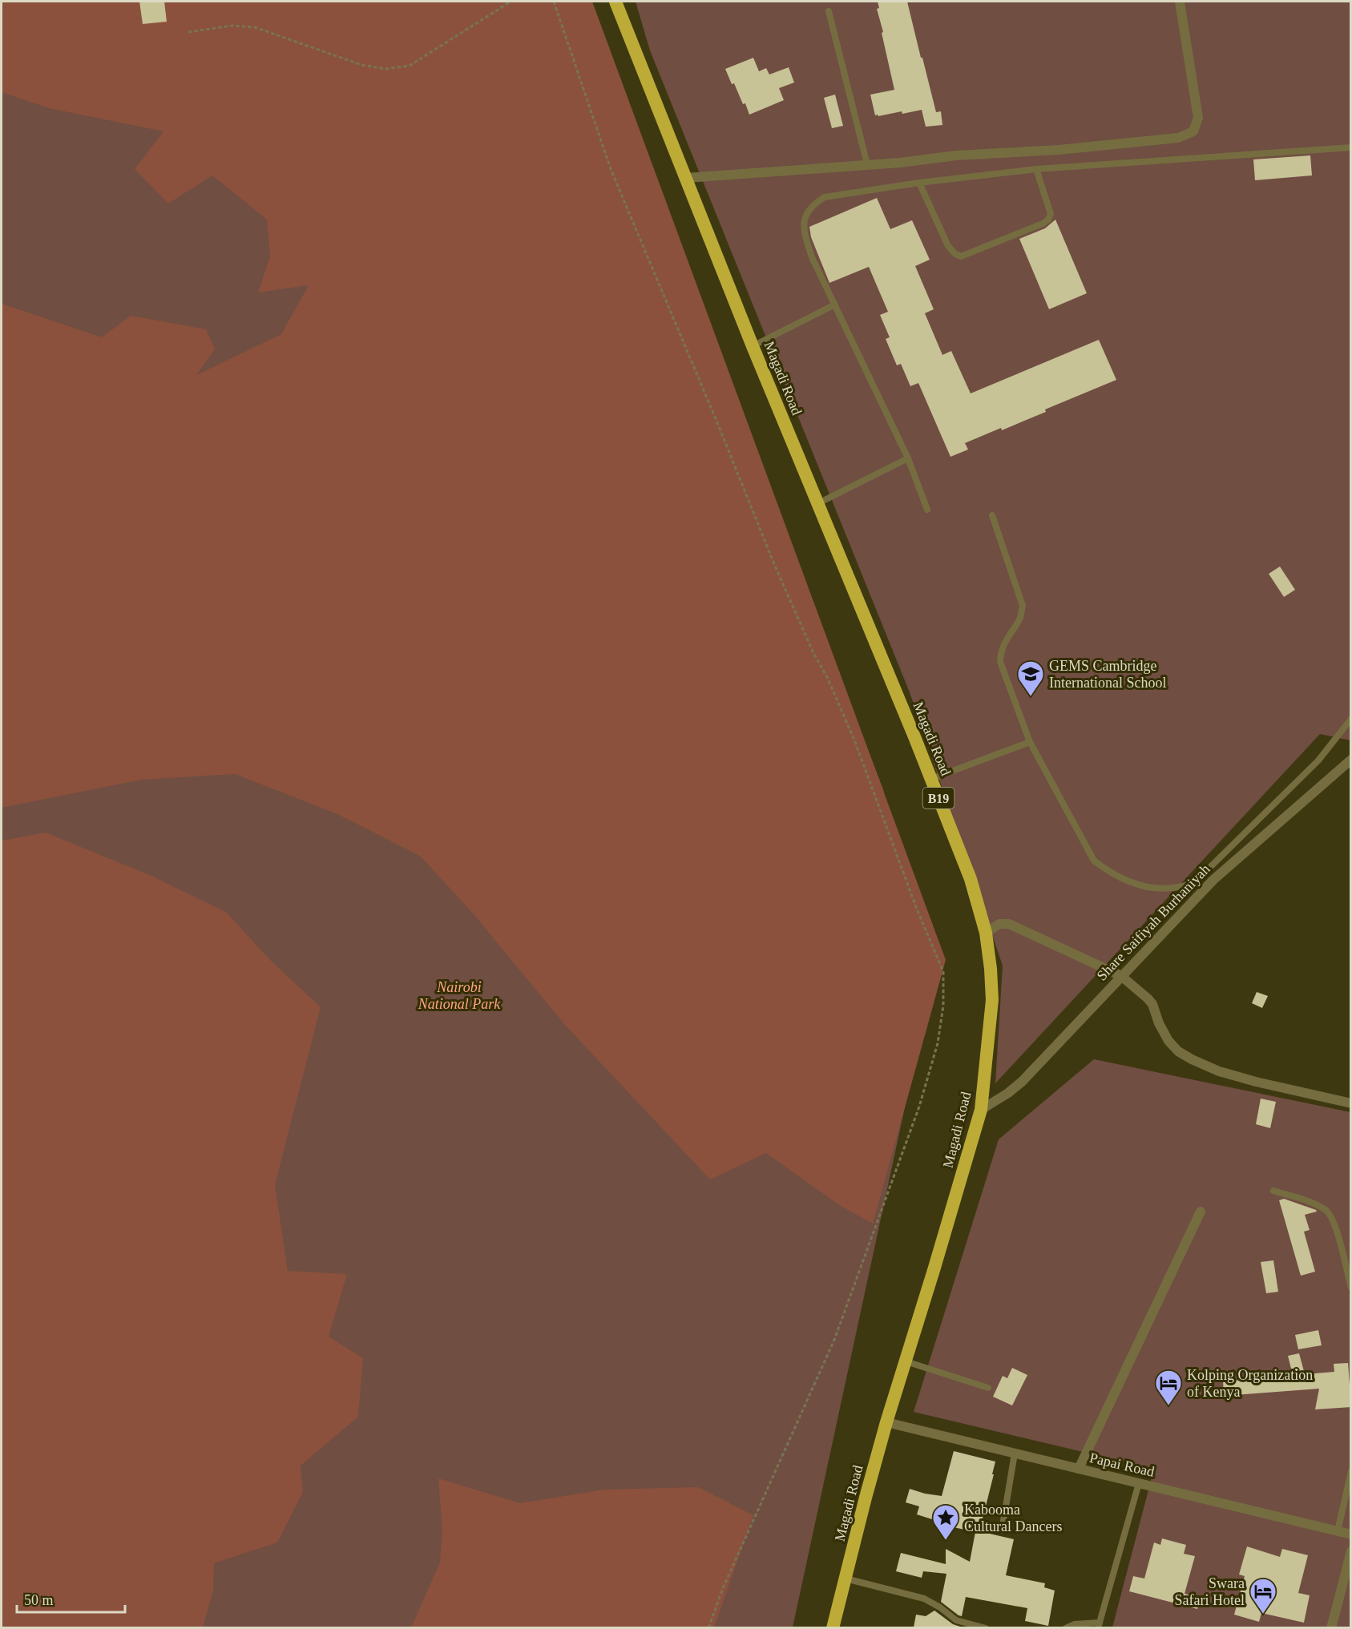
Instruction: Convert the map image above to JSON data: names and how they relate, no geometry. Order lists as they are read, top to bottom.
{
  "streets": {
    "highway": ["Magadi Road", "B19"],
    "street": ["Share Saifiyah Burhaniyah", "Papai Road"]
  },
  "crossings": [
    ["Magadi Road", "Share Saifiyah Burhaniyah"],
    ["Magadi Road", "Papai Road"]
  ],
  "parks": ["Nairobi National Park"],
  "places": {
    "school or university": ["GEMS Cambridge International School"],
    "hotel": ["Kolping Organization of Kenya", "Swara Safari Hotel"],
    "place": ["Kabooma Cultural Dancers"]
  },
  "scale_bar": "50 m"
}
